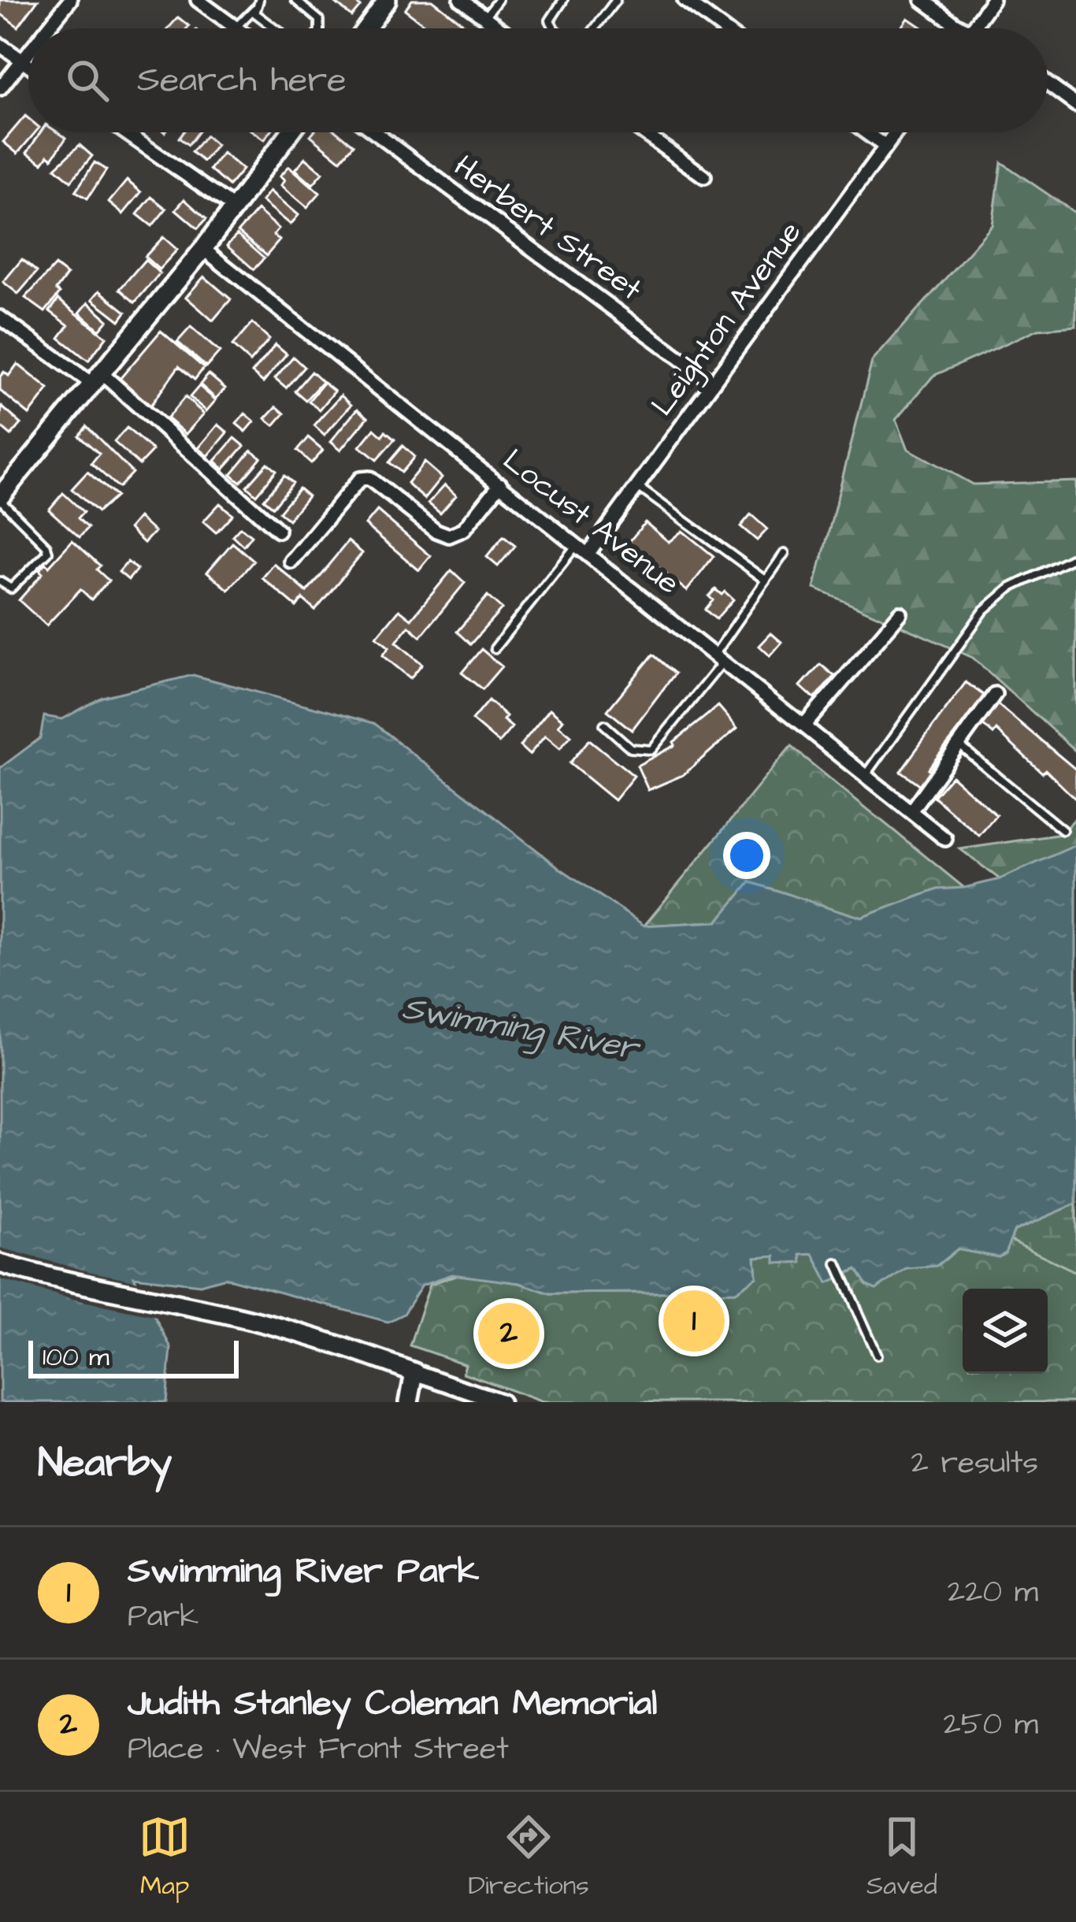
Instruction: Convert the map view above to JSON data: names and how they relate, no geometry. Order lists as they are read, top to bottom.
{
  "streets": {
    "street": ["Herbert Street", "Leighton Avenue", "Locust Avenue"]
  },
  "crossings": [
    ["Herbert Street", "Leighton Avenue"],
    ["Leighton Avenue", "Locust Avenue"]
  ],
  "water": ["Swimming River"],
  "scale_bar": "100 m",
  "page": {
    "search": "Search here",
    "pins": ["1", "2"],
    "scale": "100 m",
    "heading": ["Nearby", "2 results"],
    "list": [
      {
        "mark": "1",
        "name": "Swimming River Park",
        "note": "Park",
        "value": "220 m"
      },
      {
        "mark": "2",
        "name": "Judith Stanley Coleman Memorial",
        "note": "Place · West Front Street",
        "value": "250 m"
      }
    ],
    "nav": ["Map", "Directions", "Saved"]
  }
}
